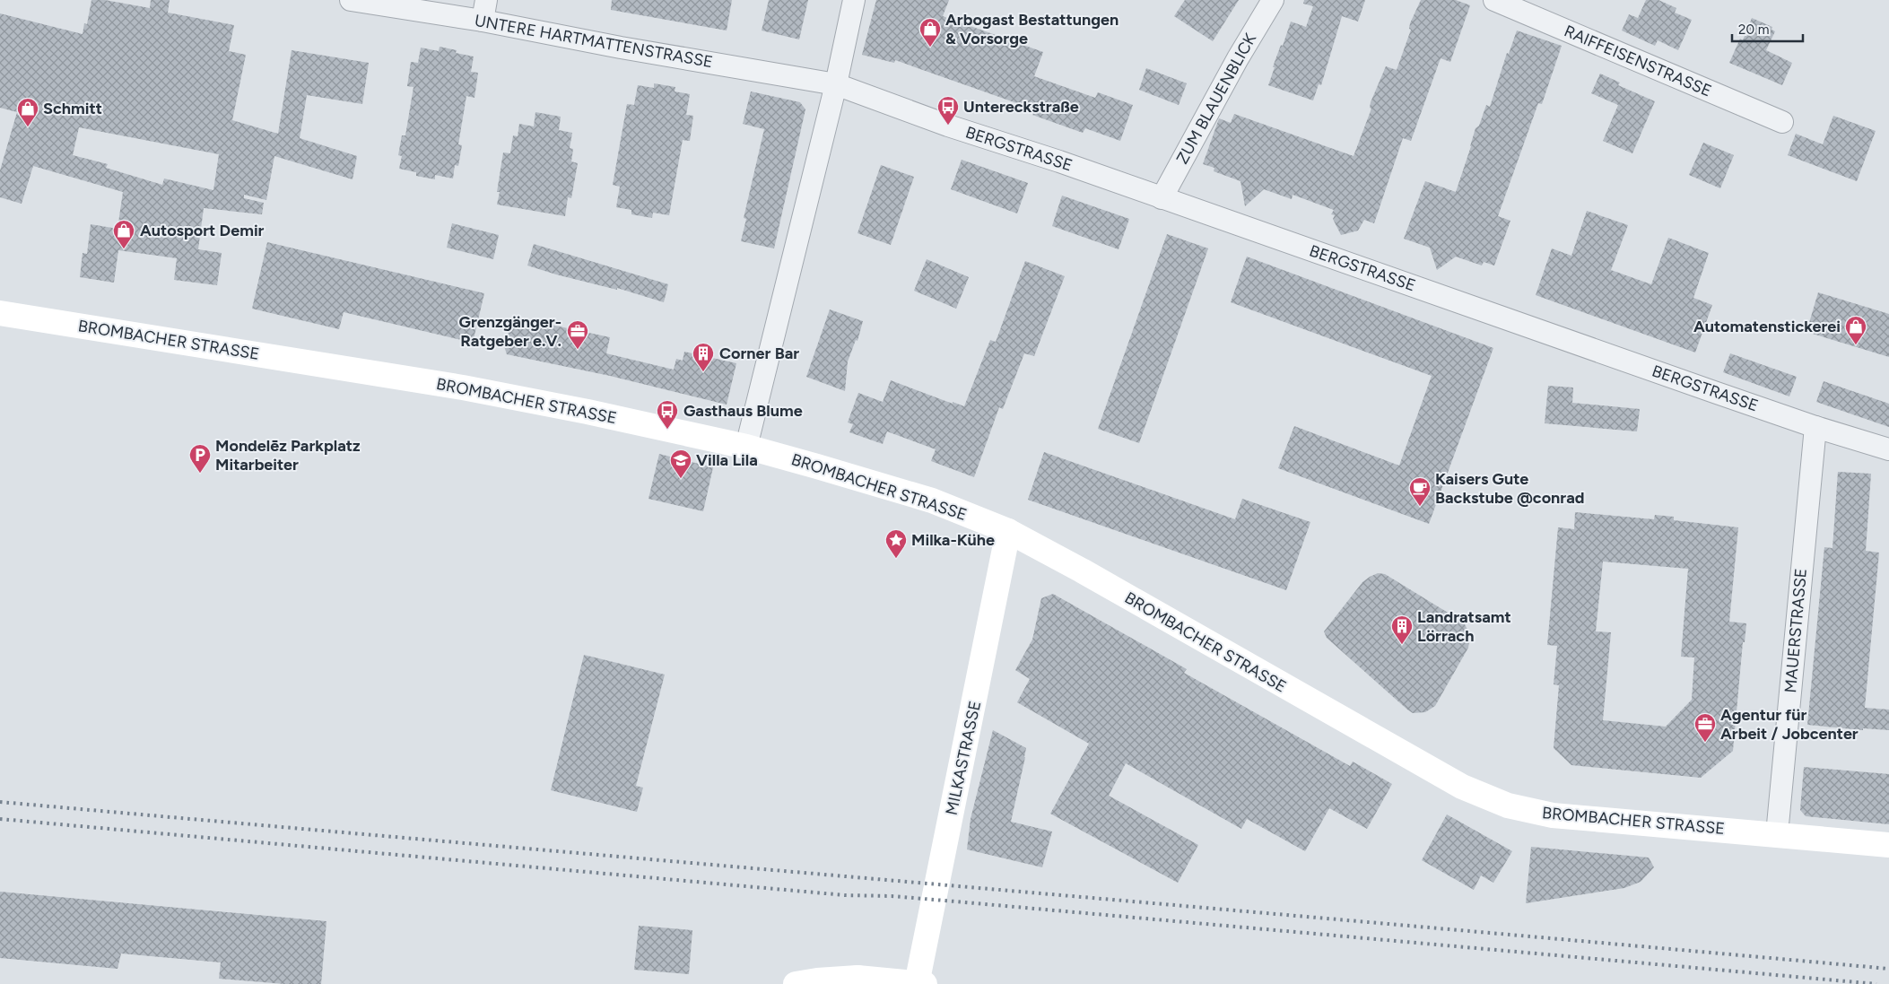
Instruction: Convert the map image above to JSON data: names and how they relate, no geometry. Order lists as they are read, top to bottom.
{
  "streets": {
    "main road": ["BROMBACHER STRASSE", "MILKASTRASSE"],
    "street": [
      "UNTERE HARTMATTENSTRASSE",
      "RAIFFEISENSTRASSE",
      "ZUM BLAUENBLICK",
      "BERGSTRASSE",
      "MAUERSTRASSE"
    ]
  },
  "crossings": [
    ["UNTERE HARTMATTENSTRASSE", "BERGSTRASSE"],
    ["ZUM BLAUENBLICK", "BERGSTRASSE"],
    ["BERGSTRASSE", "MAUERSTRASSE"],
    ["BROMBACHER STRASSE", "MAUERSTRASSE"],
    ["BROMBACHER STRASSE", "MILKASTRASSE"]
  ],
  "places": {
    "shop": [
      "Arbogast Bestattungen & Vorsorge",
      "Schmitt",
      "Autosport Demir",
      "Automatenstickerei"
    ],
    "bus stop": ["Untereckstraße", "Gasthaus Blume"],
    "office": ["Grenzgänger- Ratgeber e.V.", "Agentur für Arbeit / Jobcenter"],
    "building": ["Corner Bar", "Landratsamt Lörrach"],
    "parking": ["Mondelēz Parkplatz Mitarbeiter"],
    "school or university": ["Villa Lila"],
    "cafe": ["Kaisers Gute Backstube @conrad"],
    "place": ["Milka-Kühe"]
  },
  "scale_bar": "20 m"
}
